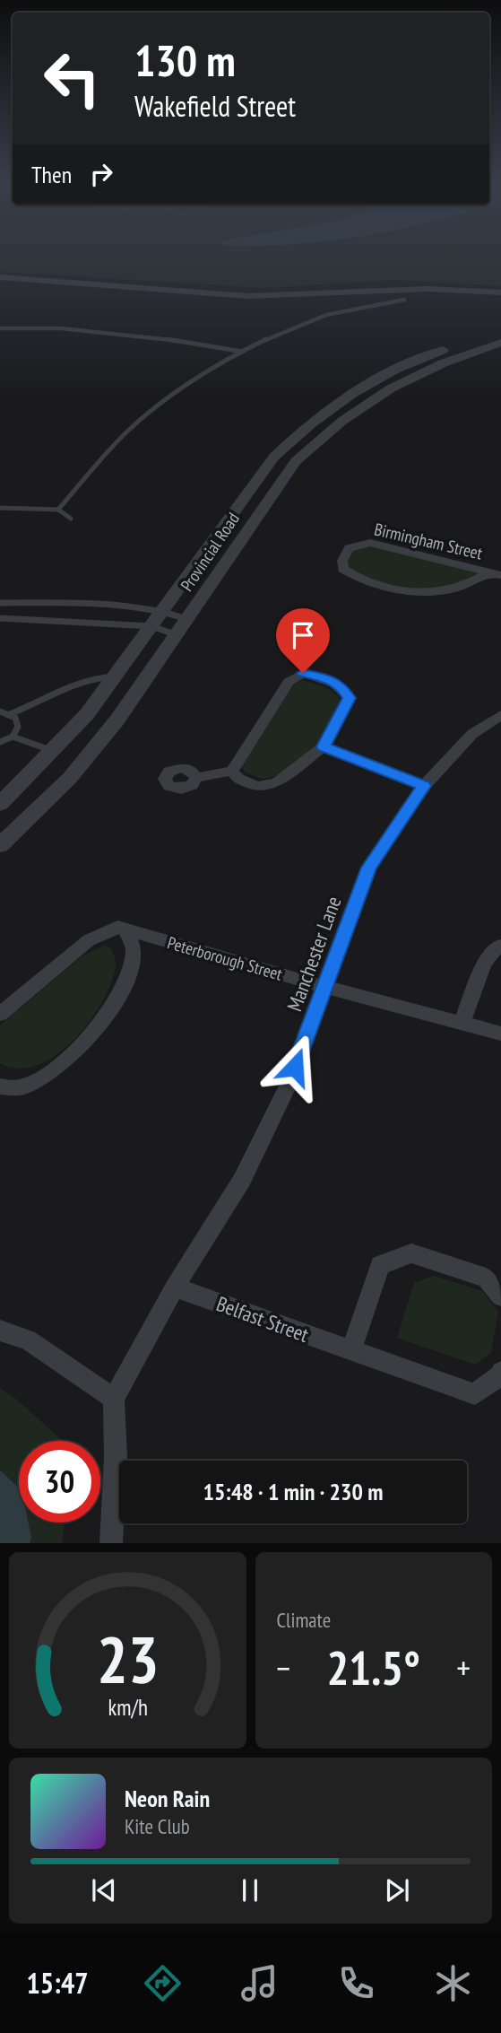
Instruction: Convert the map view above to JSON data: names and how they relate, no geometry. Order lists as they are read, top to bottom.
{
  "streets": {
    "street": [
      "Birmingham Street",
      "Provincial Road",
      "Manchester Lane",
      "Peterborough Street",
      "Belfast Street"
    ]
  },
  "crossings": [
    ["Manchester Lane", "Peterborough Street"],
    ["Manchester Lane", "Belfast Street"]
  ],
  "page": {
    "turn": ["130 m", "Wakefield Street"],
    "then": "Then",
    "limit": "30",
    "trip": "15:48 · 1 min · 230 m",
    "tile": "Climate",
    "heat": ["−", "21.5°", "+"],
    "song": ["Neon Rain", "Kite Club"],
    "tabs": "15:47",
    "gauge": ["23", "km/h"]
  }
}
